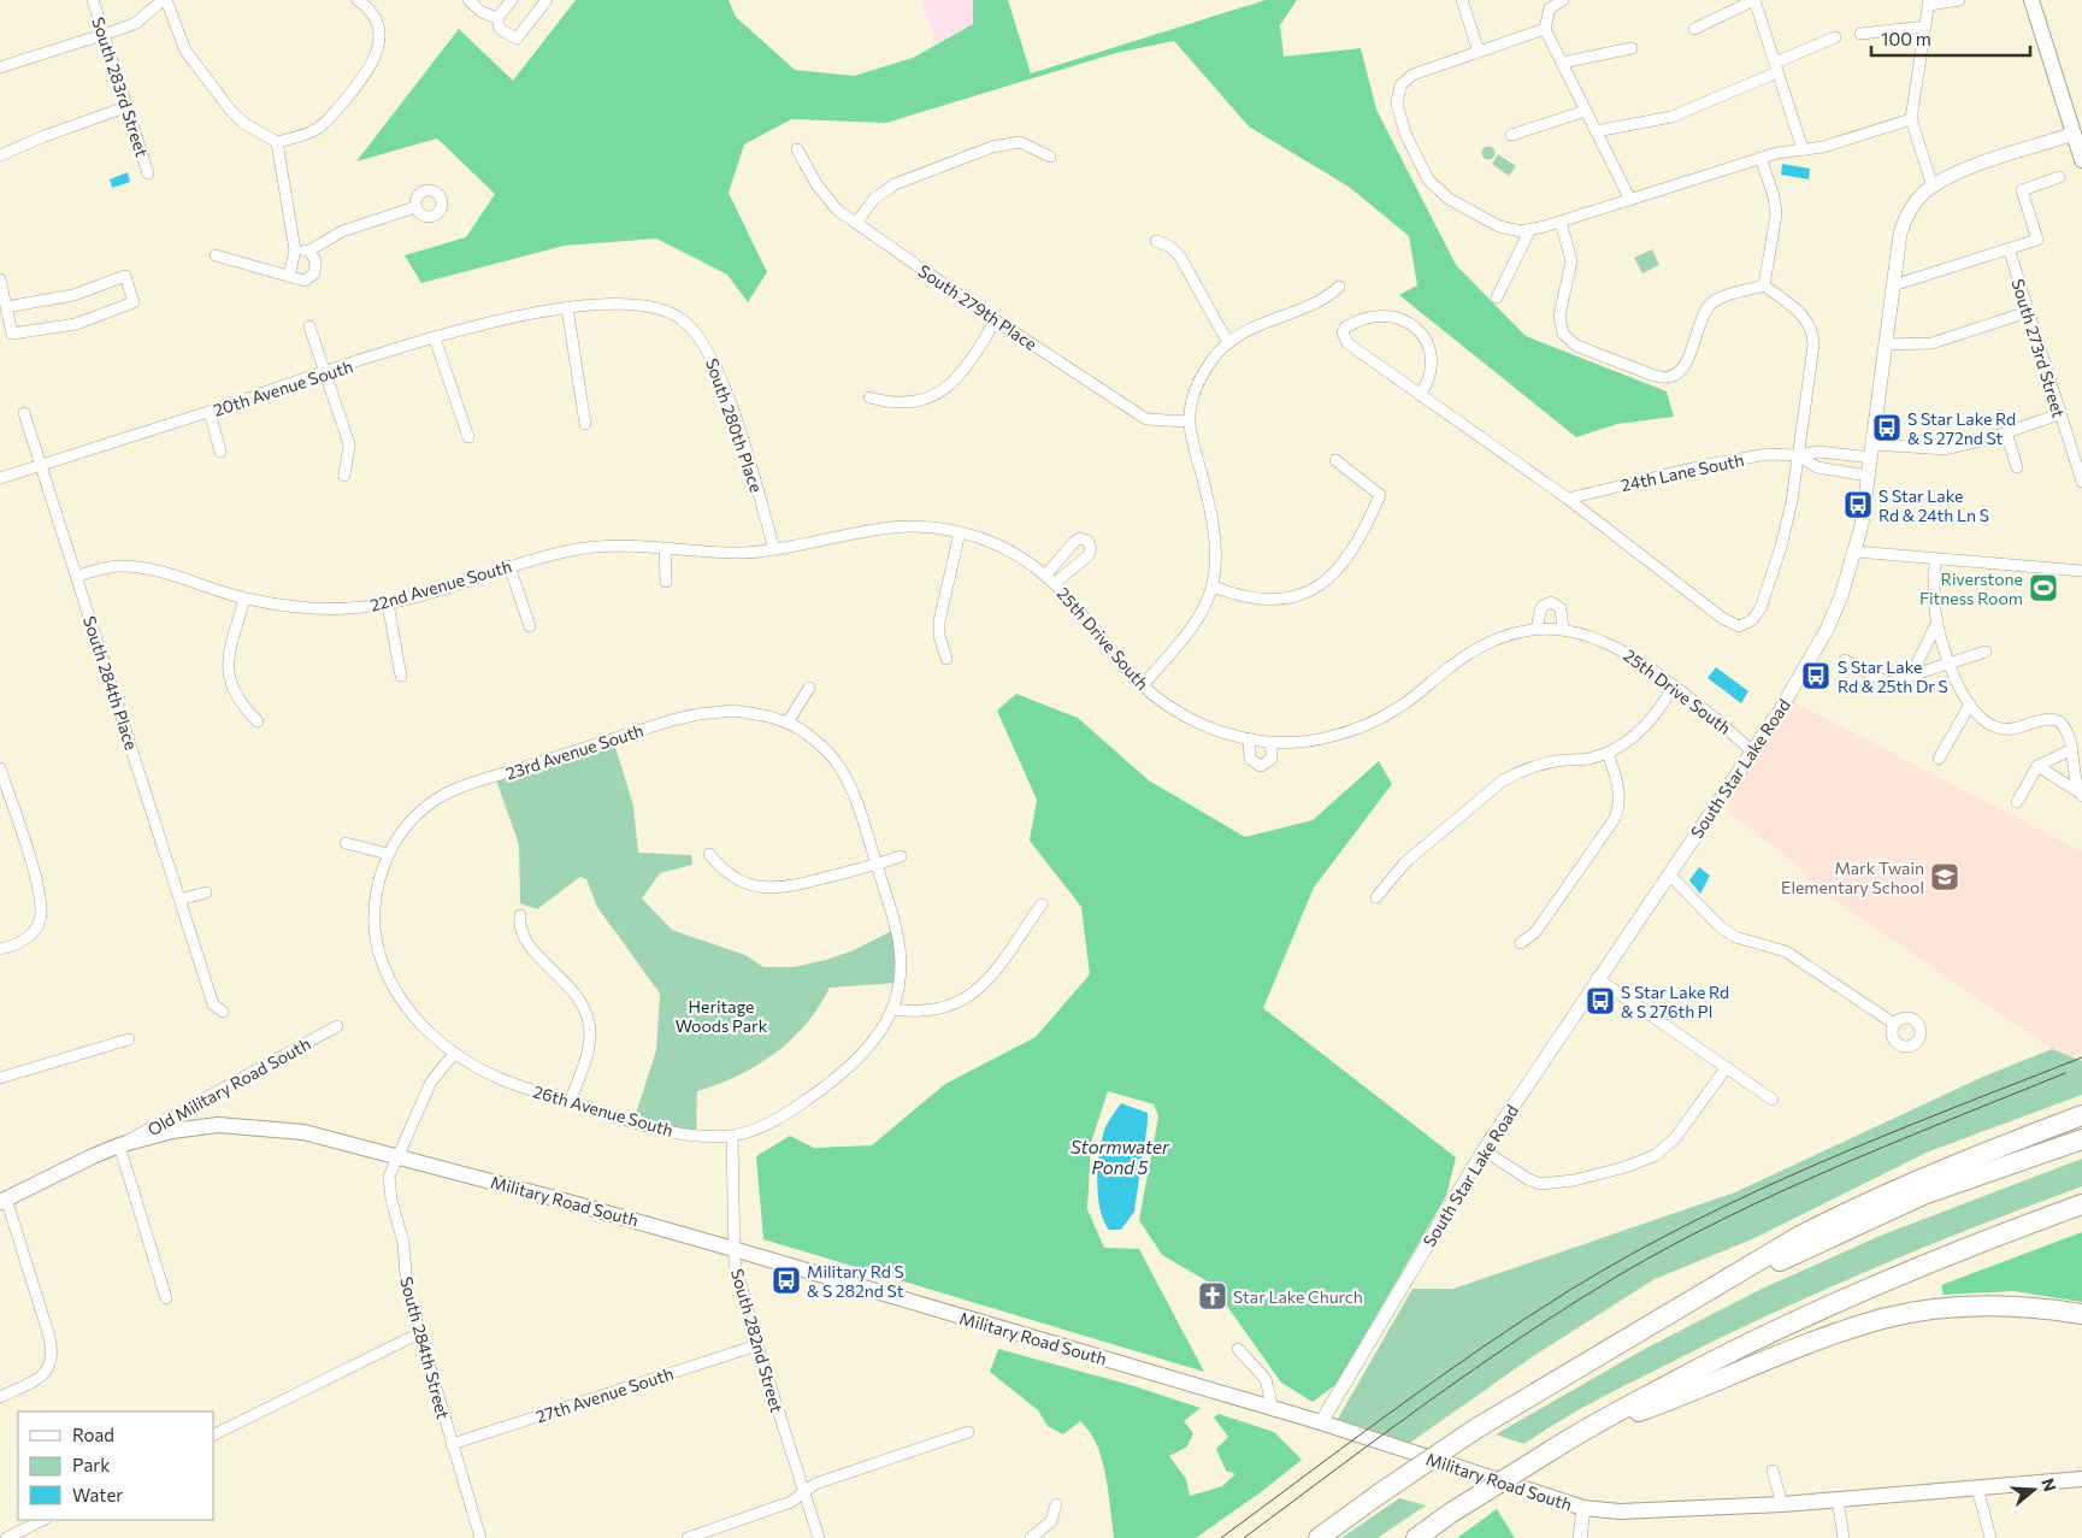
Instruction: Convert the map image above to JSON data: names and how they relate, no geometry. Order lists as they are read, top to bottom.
{
  "streets": {
    "main road": ["Military Road South"],
    "street": [
      "South 283rd Street",
      "South 279th Place",
      "South 273rd Street",
      "20th Avenue South",
      "South 280th Place",
      "24th Lane South",
      "22nd Avenue South",
      "25th Drive South",
      "South 284th Place",
      "23rd Avenue South",
      "South Star Lake Road",
      "Old Military Road South",
      "26th Avenue South",
      "South 282nd Street",
      "South 284th Street",
      "27th Avenue South"
    ]
  },
  "crossings": [
    ["South 273rd Street", "24th Lane South"],
    ["20th Avenue South", "South 280th Place"],
    ["20th Avenue South", "South 284th Place"],
    ["South 280th Place", "22nd Avenue South"],
    ["24th Lane South", "South Star Lake Road"],
    ["22nd Avenue South", "25th Drive South"],
    ["22nd Avenue South", "South 284th Place"],
    ["25th Drive South", "South Star Lake Road"],
    ["South Star Lake Road", "Military Road South"],
    ["Old Military Road South", "Military Road South"],
    ["26th Avenue South", "South 282nd Street"],
    ["Military Road South", "South 282nd Street"],
    ["Military Road South", "South 284th Street"],
    ["South 282nd Street", "27th Avenue South"],
    ["South 284th Street", "27th Avenue South"]
  ],
  "water": ["Stormwater Pond 5"],
  "parks": ["Heritage Woods Park"],
  "places": {
    "bus stop": [
      "S Star Lake Rd & S 272nd St",
      "S Star Lake Rd & 24th Ln S",
      "S Star Lake Rd & 25th Dr S",
      "S Star Lake Rd & S 276th Pl",
      "Military Rd S & S 282nd St"
    ],
    "sports": ["Riverstone Fitness Room"],
    "school or university": ["Mark Twain Elementary School"],
    "church": ["Star Lake Church"]
  },
  "legend": ["Road", "Park", "Water"],
  "scale_bar": "100 m",
  "north": "right"
}
